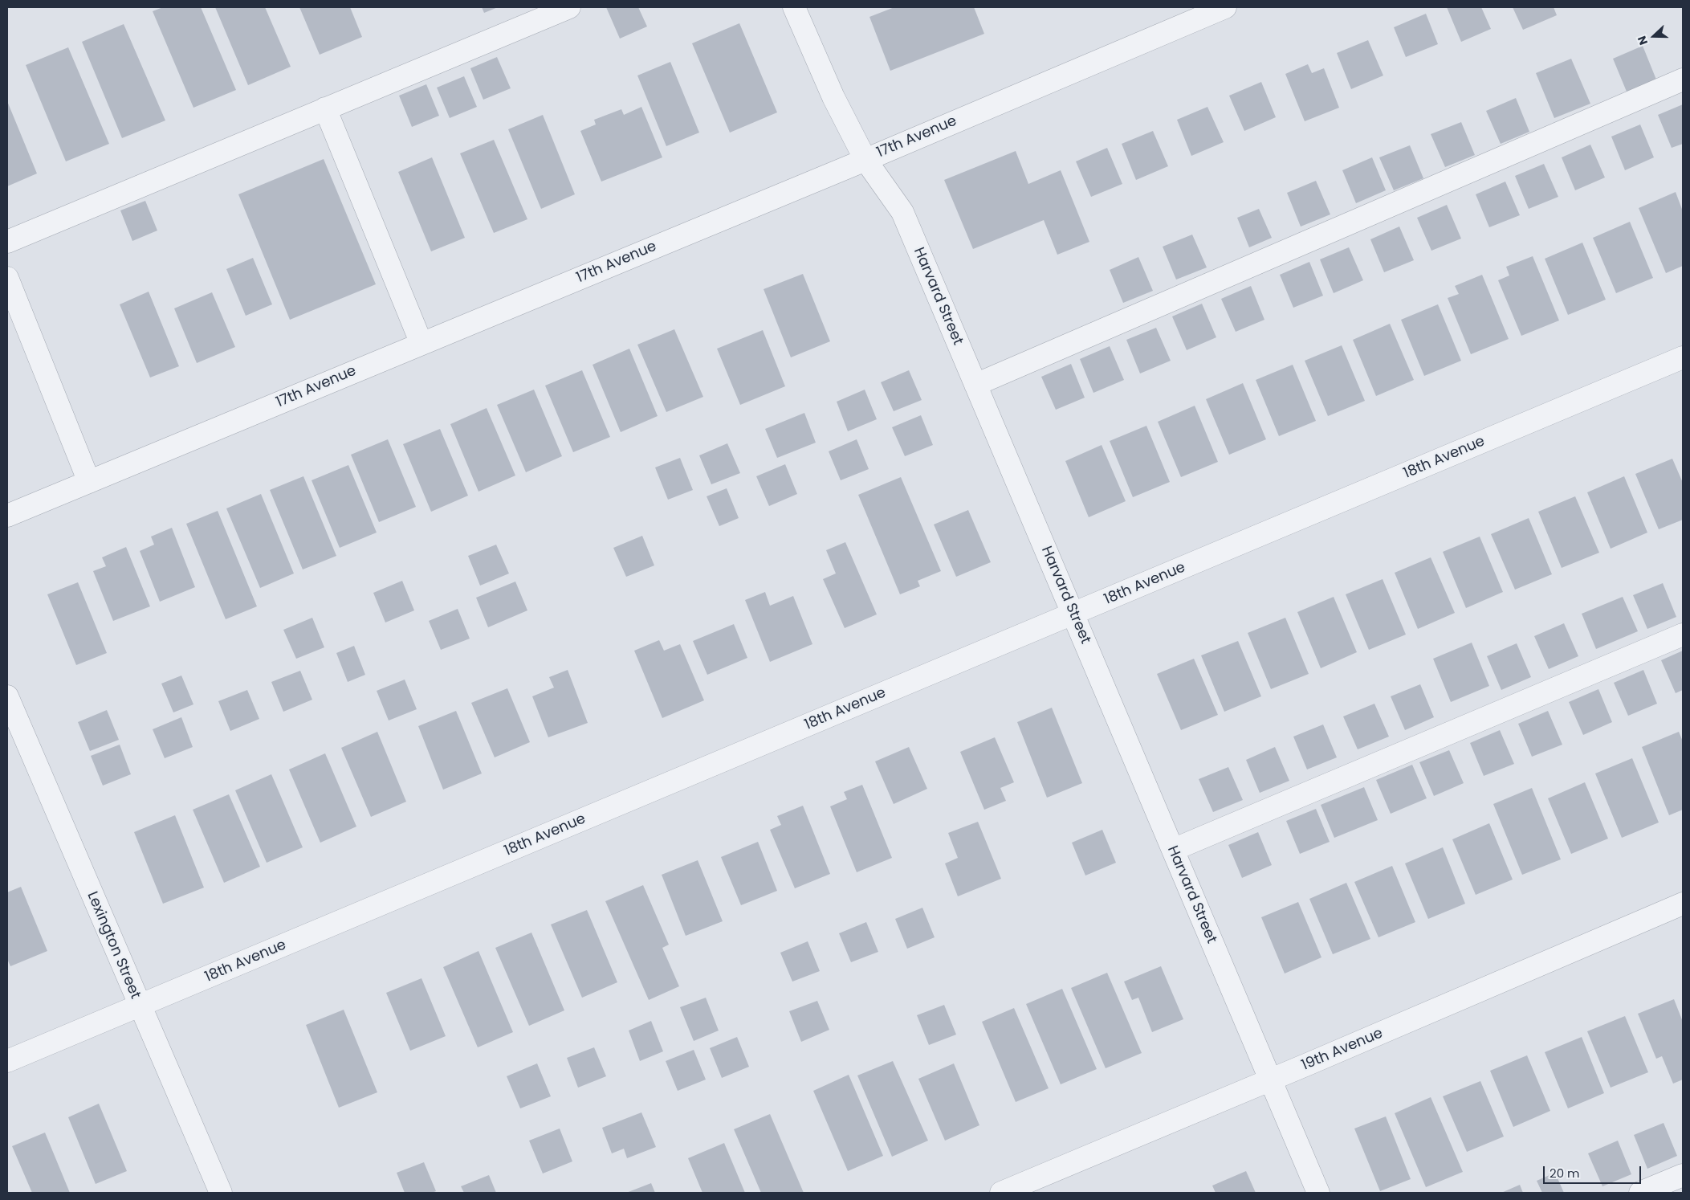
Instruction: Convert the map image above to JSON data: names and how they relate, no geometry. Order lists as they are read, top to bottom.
{
  "streets": {
    "street": [
      "17th Avenue",
      "Harvard Street",
      "18th Avenue",
      "Lexington Street",
      "19th Avenue"
    ]
  },
  "crossings": [
    ["17th Avenue", "Harvard Street"],
    ["Harvard Street", "18th Avenue"],
    ["Harvard Street", "19th Avenue"],
    ["18th Avenue", "Lexington Street"]
  ],
  "scale_bar": "20 m",
  "north": "left"
}
